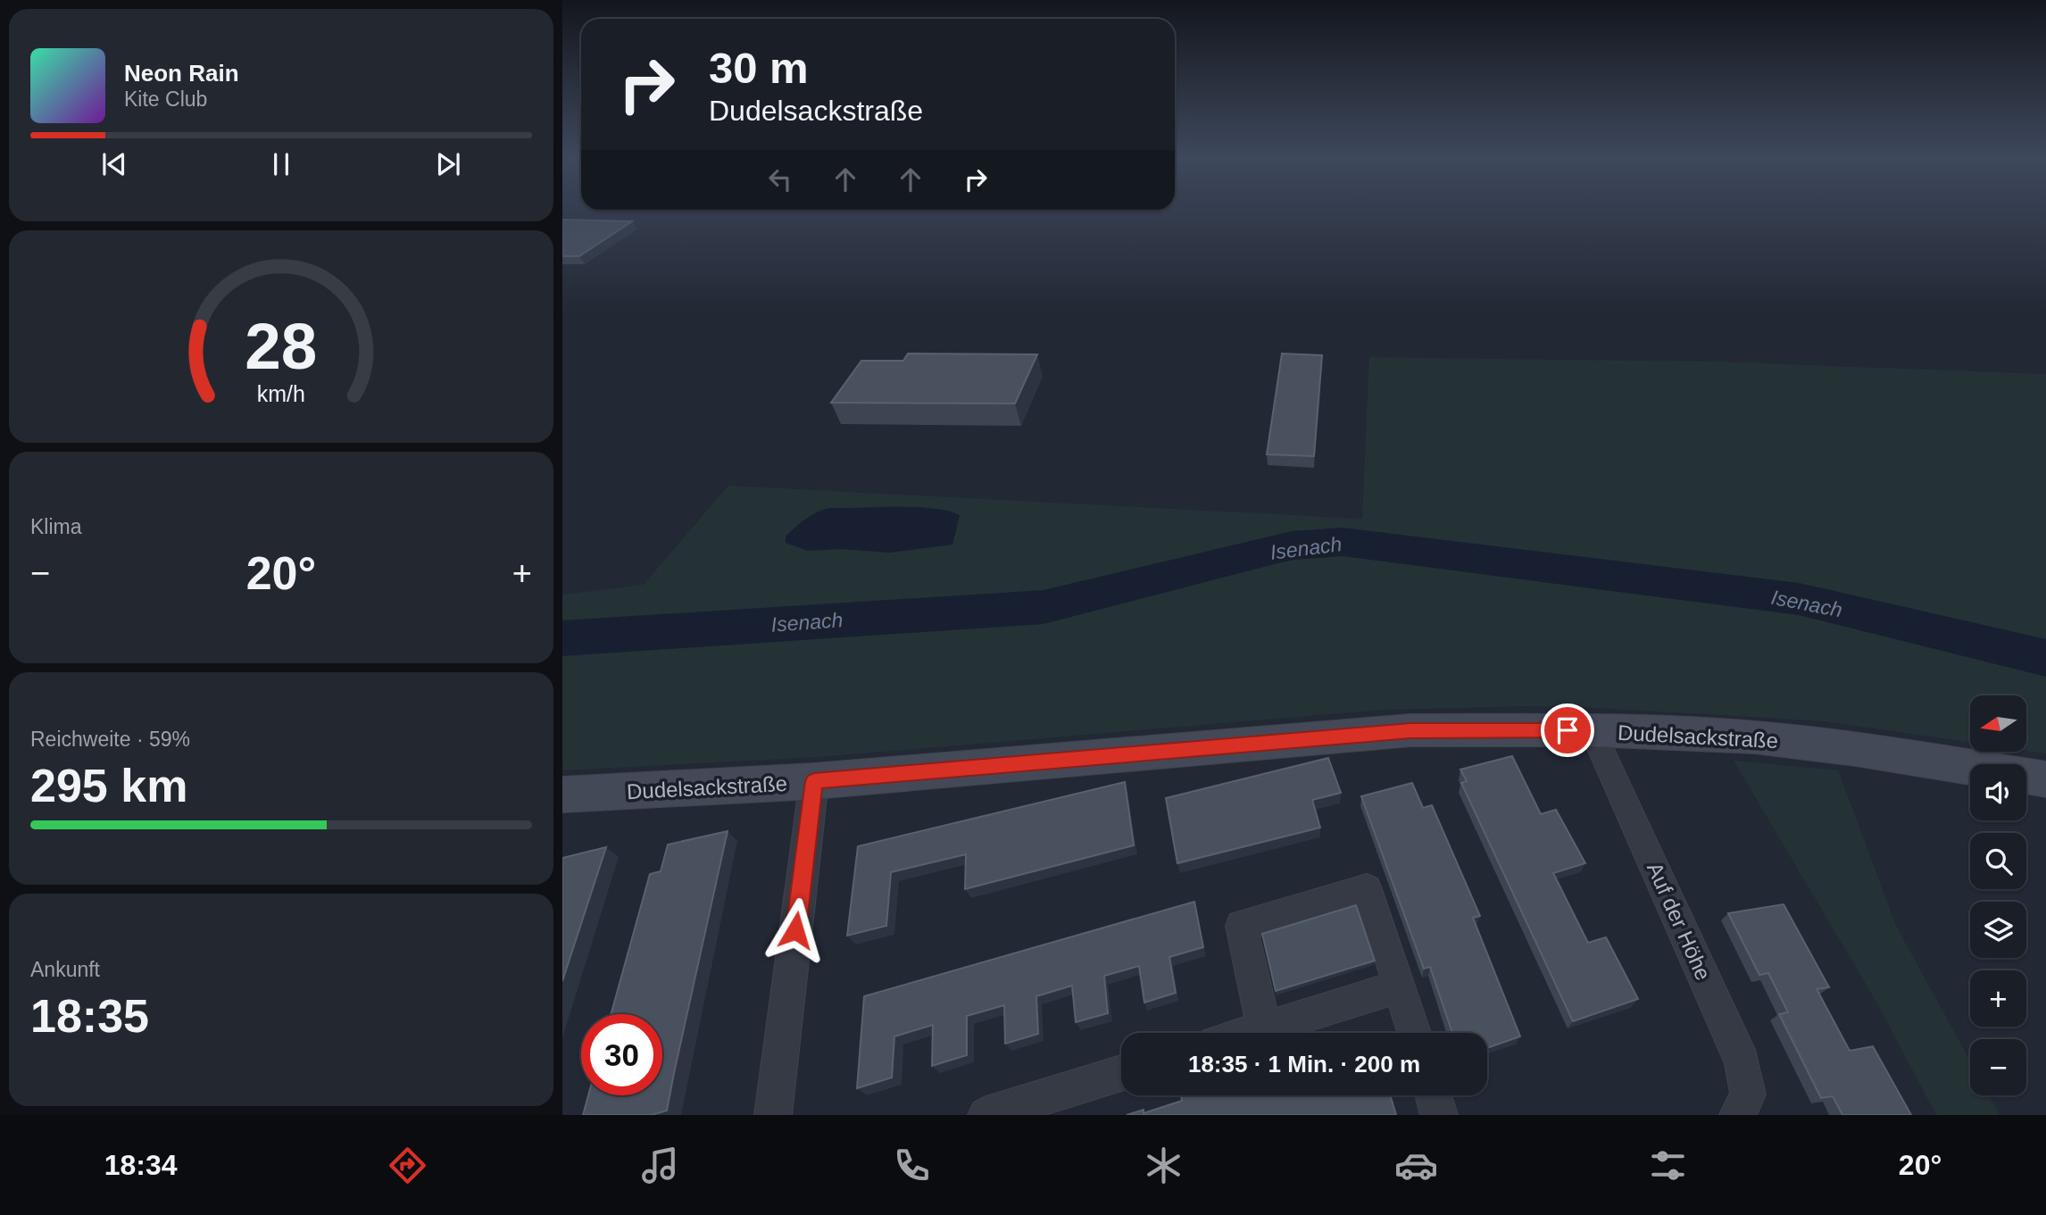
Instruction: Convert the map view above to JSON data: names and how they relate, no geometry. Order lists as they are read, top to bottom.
{
  "streets": {
    "street": ["Dudelsackstraße", "Auf der Höhe"]
  },
  "crossings": [
    ["Dudelsackstraße", "Auf der Höhe"]
  ],
  "water": ["Isenach"],
  "north": "left",
  "page": {
    "turn": ["30 m", "Dudelsackstraße"],
    "song": ["Neon Rain", "Kite Club"],
    "tile": [
      "Klima",
      ["Reichweite · 59%", "295 km"],
      ["Ankunft", "18:35"]
    ],
    "heat": ["−", "20°", "+"],
    "map_buttons": ["+", "−"],
    "limit": "30",
    "trip": "18:35 · 1 Min. · 200 m",
    "tabs": ["18:34", "20°"],
    "gauge": ["28", "km/h"]
  }
}
